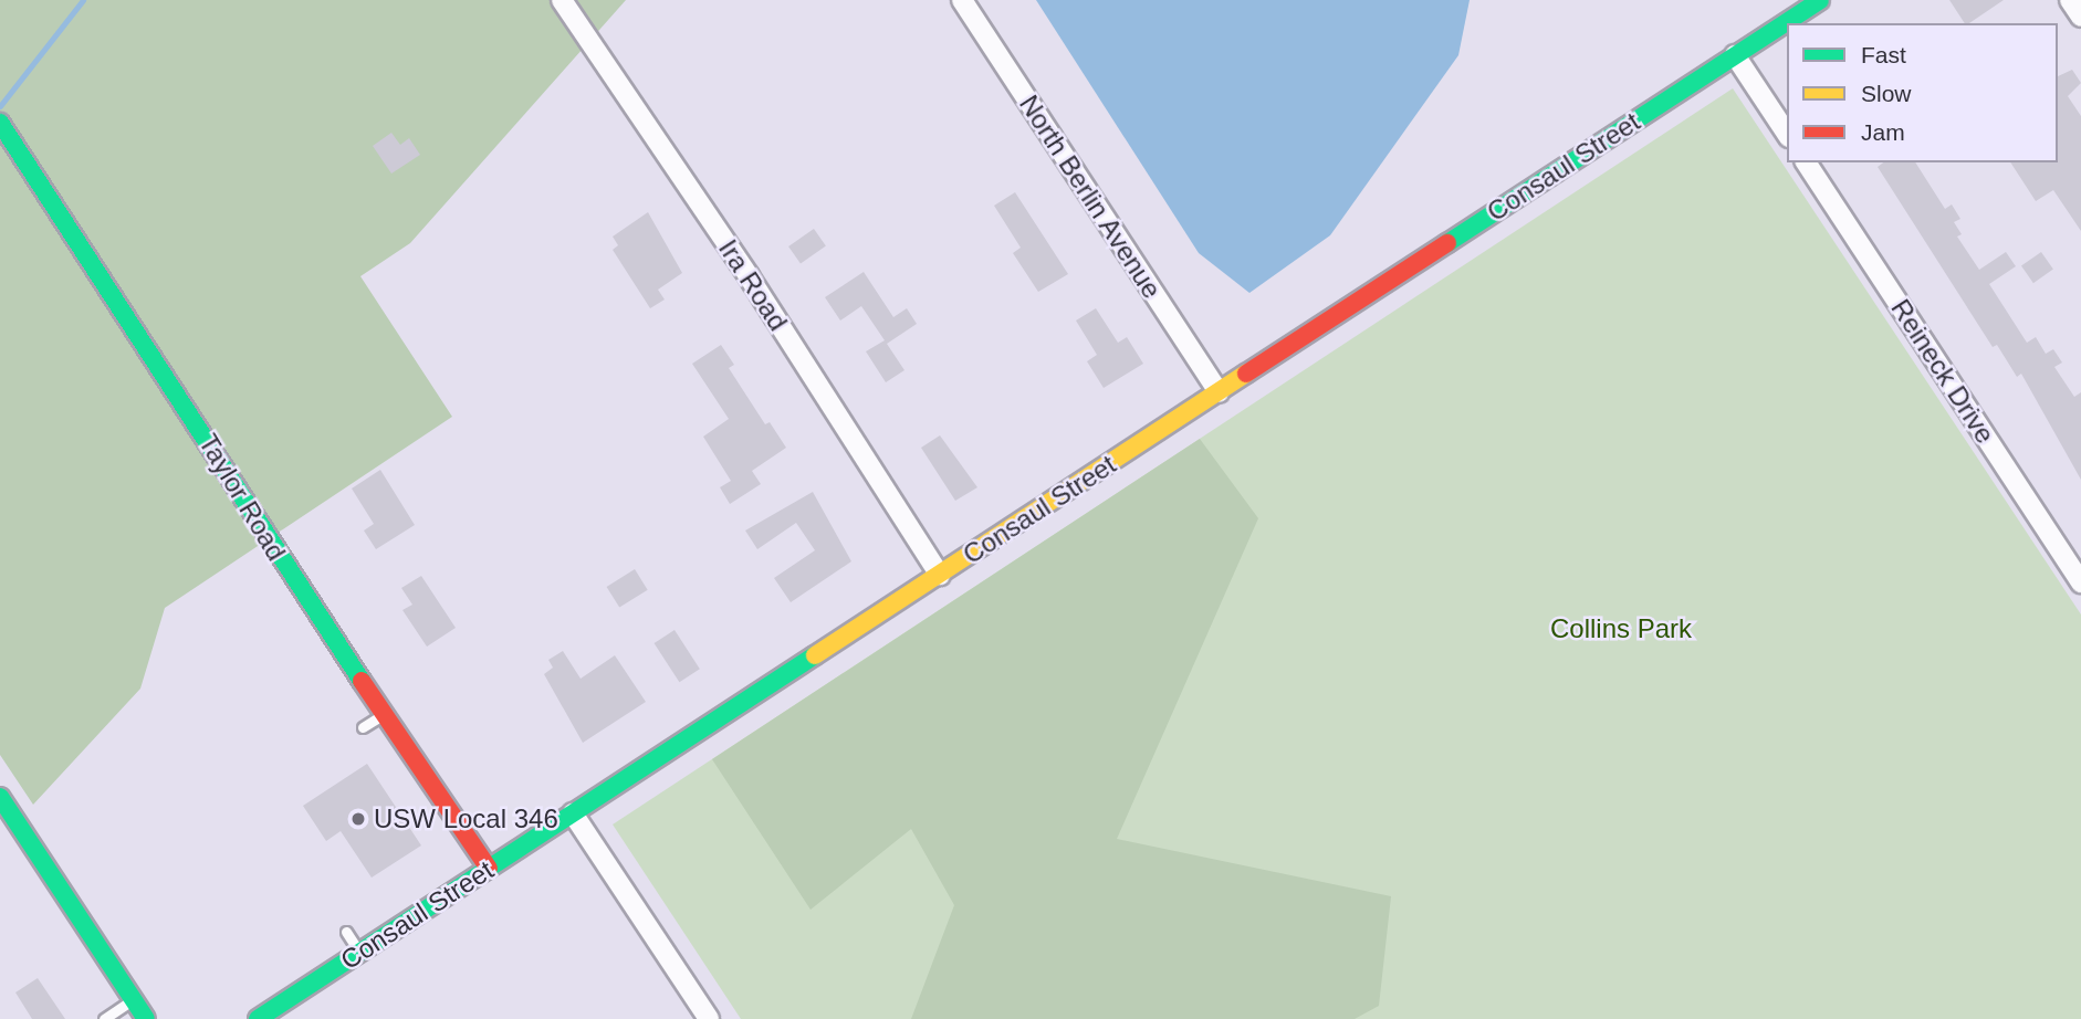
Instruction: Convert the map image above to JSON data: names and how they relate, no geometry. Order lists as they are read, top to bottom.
{
  "streets": {
    "street": [
      "Consaul Street",
      "North Berlin Avenue",
      "Ira Road",
      "Reineck Drive",
      "Taylor Road"
    ]
  },
  "crossings": [
    ["Consaul Street", "North Berlin Avenue"],
    ["Consaul Street", "Ira Road"],
    ["Consaul Street", "Taylor Road"]
  ],
  "parks": ["Collins Park"],
  "places": ["USW Local 346"],
  "legend": ["Fast", "Slow", "Jam"]
}
